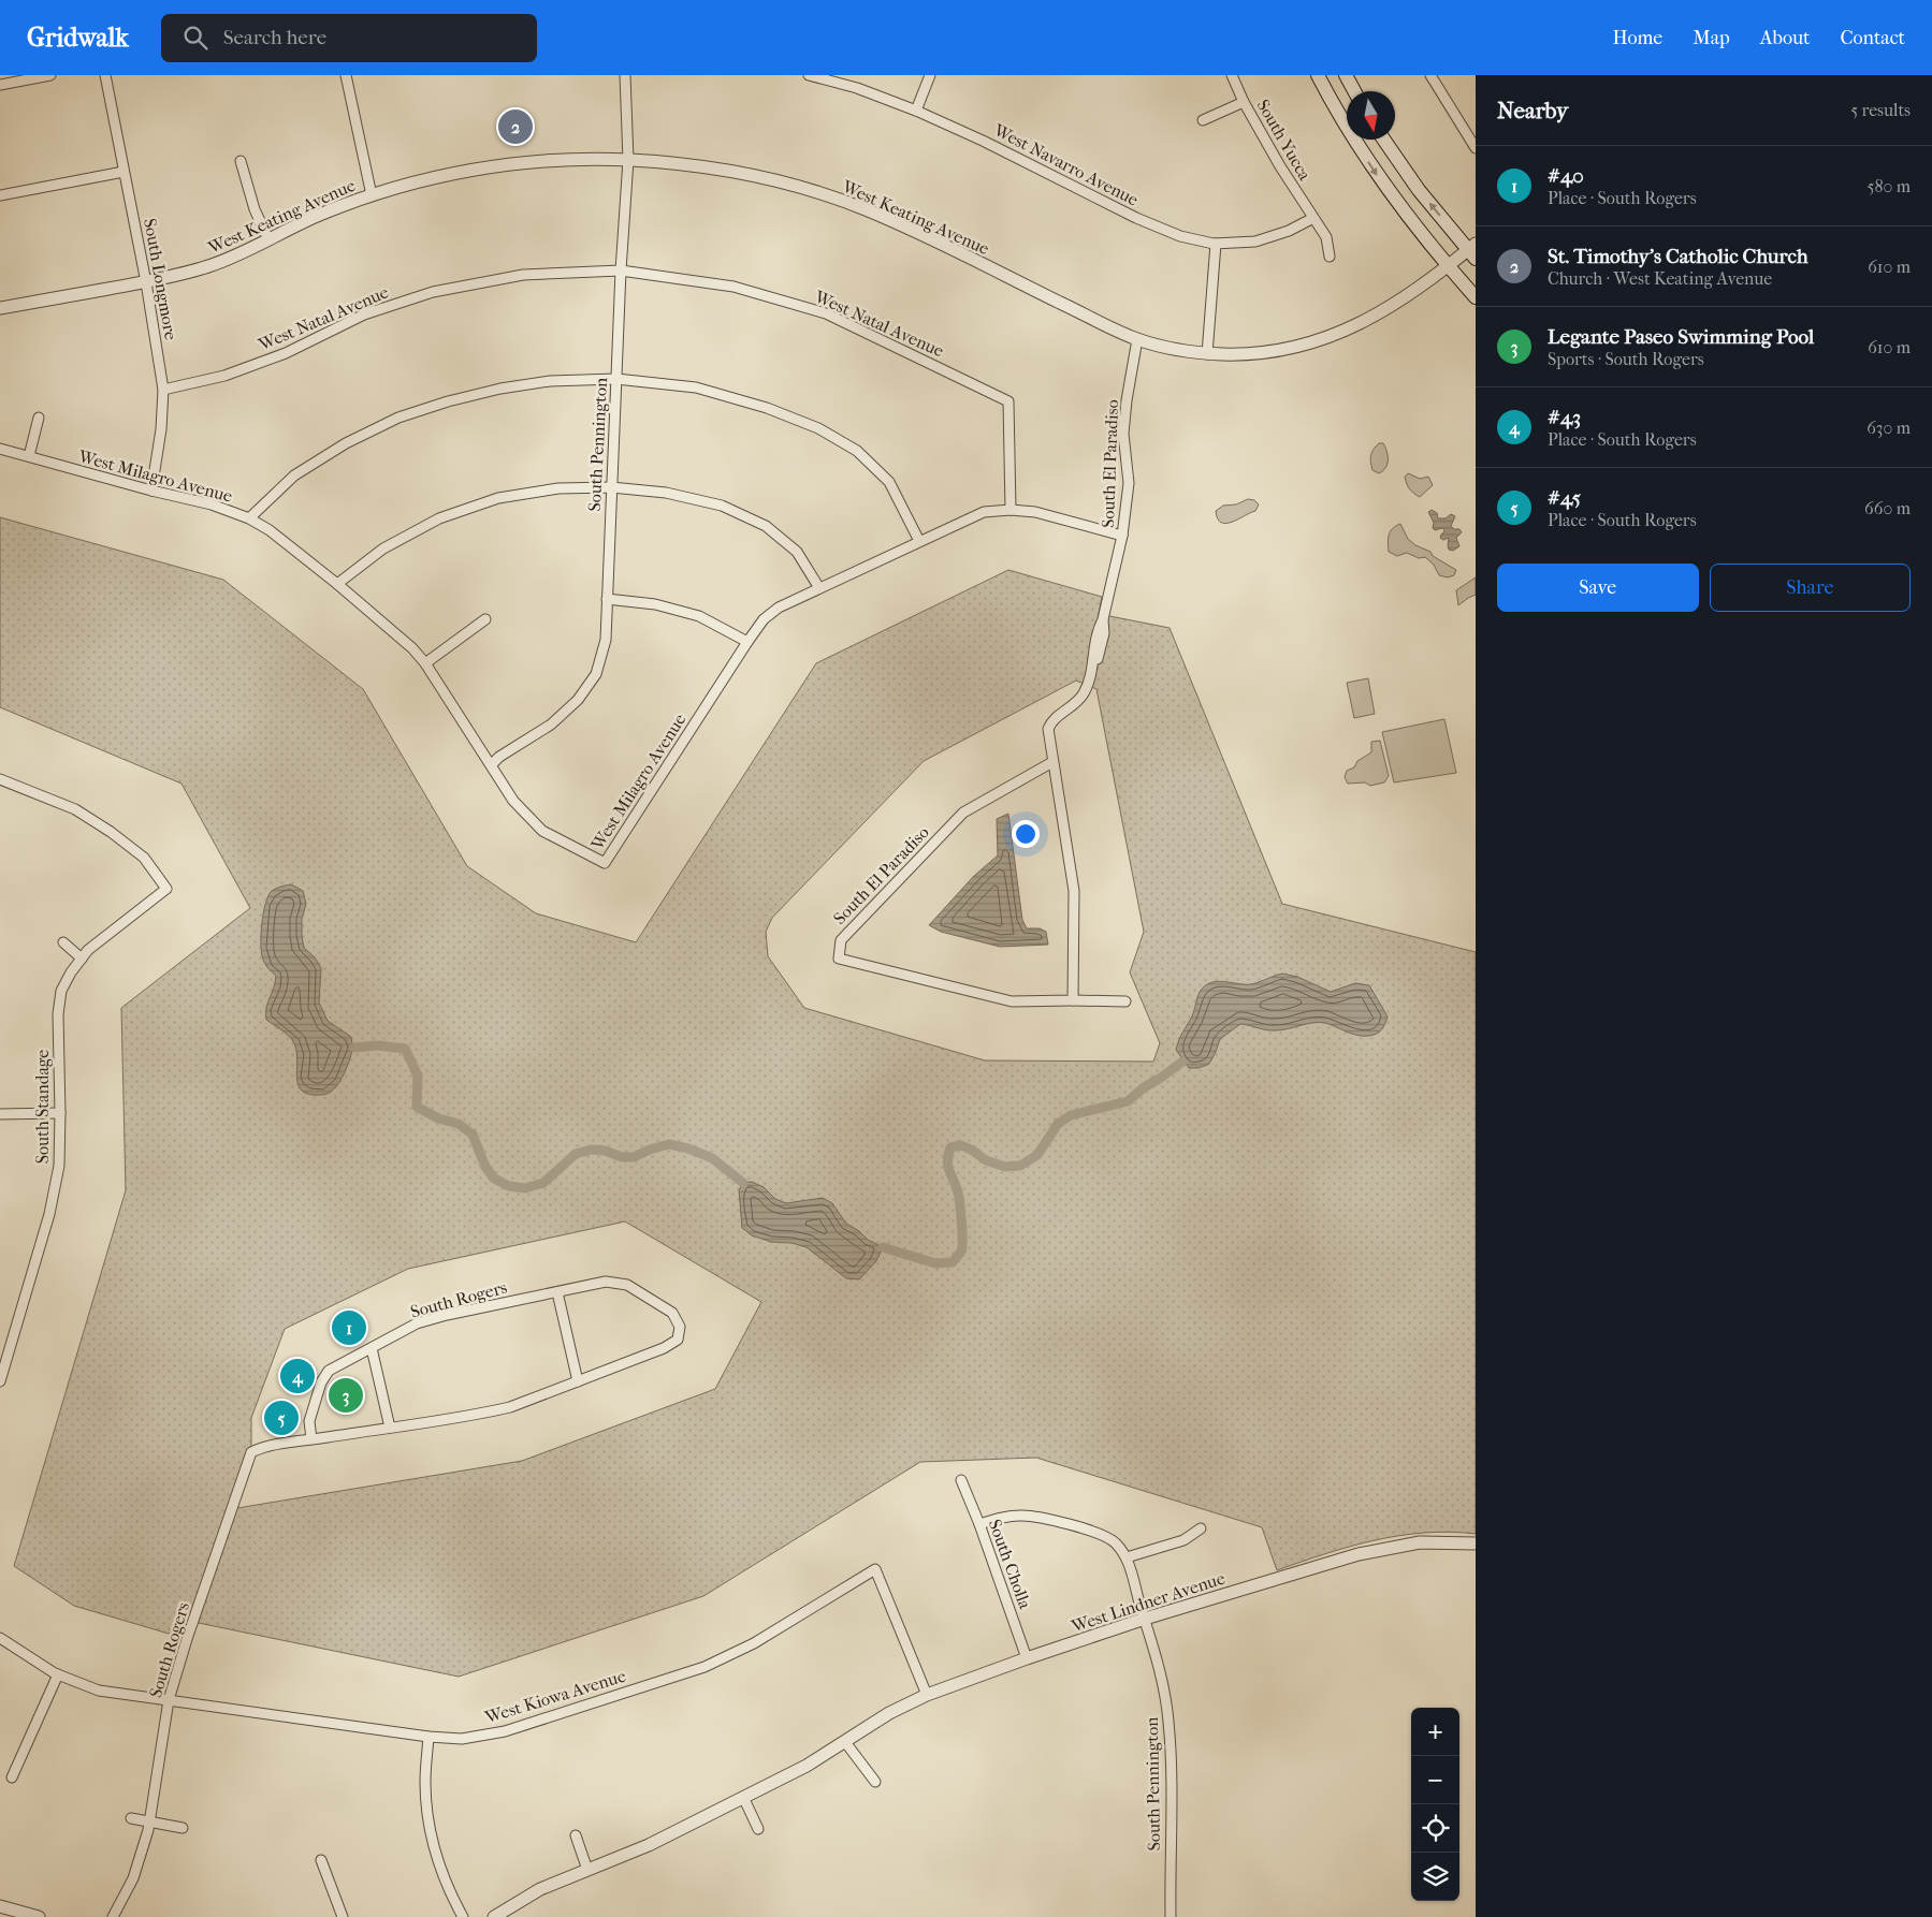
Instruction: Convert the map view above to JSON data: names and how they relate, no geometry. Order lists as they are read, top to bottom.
{
  "streets": {
    "street": [
      "South Yucca",
      "West Navarro Avenue",
      "West Keating Avenue",
      "South Longmore",
      "West Natal Avenue",
      "South Pennington",
      "South El Paradiso",
      "West Milagro Avenue",
      "South Standage",
      "South Rogers",
      "South Cholla",
      "West Lindner Avenue",
      "West Kiowa Avenue"
    ]
  },
  "crossings": [
    ["South Yucca", "West Navarro Avenue"],
    ["West Keating Avenue", "South Longmore"],
    ["West Keating Avenue", "South Pennington"],
    ["West Keating Avenue", "South El Paradiso"],
    ["South Longmore", "West Natal Avenue"],
    ["South Longmore", "West Milagro Avenue"],
    ["West Natal Avenue", "South Pennington"],
    ["West Natal Avenue", "West Milagro Avenue"],
    ["South Pennington", "West Milagro Avenue"],
    ["South Pennington", "South Cholla"],
    ["South Pennington", "West Lindner Avenue"],
    ["South El Paradiso", "West Milagro Avenue"],
    ["South Rogers", "West Kiowa Avenue"],
    ["South Cholla", "West Lindner Avenue"],
    ["West Lindner Avenue", "West Kiowa Avenue"]
  ],
  "north": "bottom",
  "page": {
    "header": "Gridwalk",
    "search": "Search here",
    "nav": [
      "Home",
      "Map",
      "About",
      "Contact"
    ],
    "heading": ["Nearby", "5 results"],
    "pins": [
      "2",
      "1",
      "4",
      "3",
      "5"
    ],
    "list": [
      {
        "mark": "1",
        "name": "#40",
        "note": "Place · South Rogers",
        "value": "580 m"
      },
      {
        "mark": "2",
        "name": "St. Timothy's Catholic Church",
        "note": "Church · West Keating Avenue",
        "value": "610 m"
      },
      {
        "mark": "3",
        "name": "Legante Paseo Swimming Pool",
        "note": "Sports · South Rogers",
        "value": "610 m"
      },
      {
        "mark": "4",
        "name": "#43",
        "note": "Place · South Rogers",
        "value": "630 m"
      },
      {
        "mark": "5",
        "name": "#45",
        "note": "Place · South Rogers",
        "value": "660 m"
      }
    ],
    "buttons": ["Save", "Share"],
    "map_buttons": ["+", "−"]
  }
}
